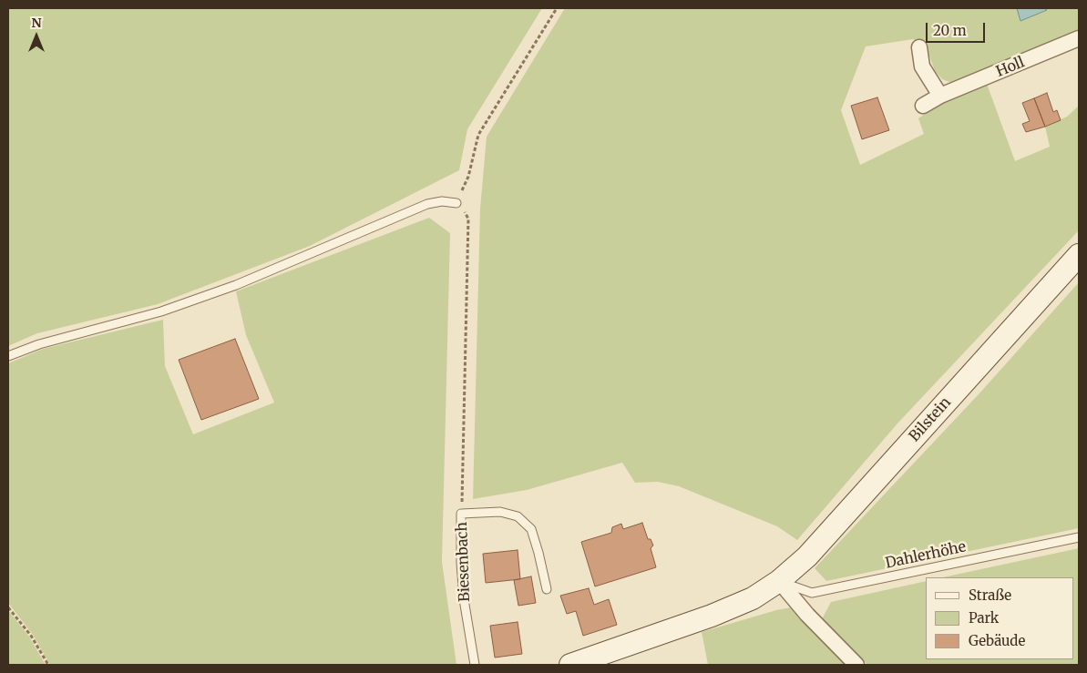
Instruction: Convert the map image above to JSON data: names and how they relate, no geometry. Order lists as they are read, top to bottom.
{
  "streets": {
    "street": ["Holl", "Bilstein"],
    "lane": ["Dahlerhöhe", "Biesenbach"]
  },
  "crossings": [
    ["Bilstein", "Dahlerhöhe"]
  ],
  "legend": ["Straße", "Park", "Gebäude"],
  "scale_bar": "20 m",
  "north": "top"
}
